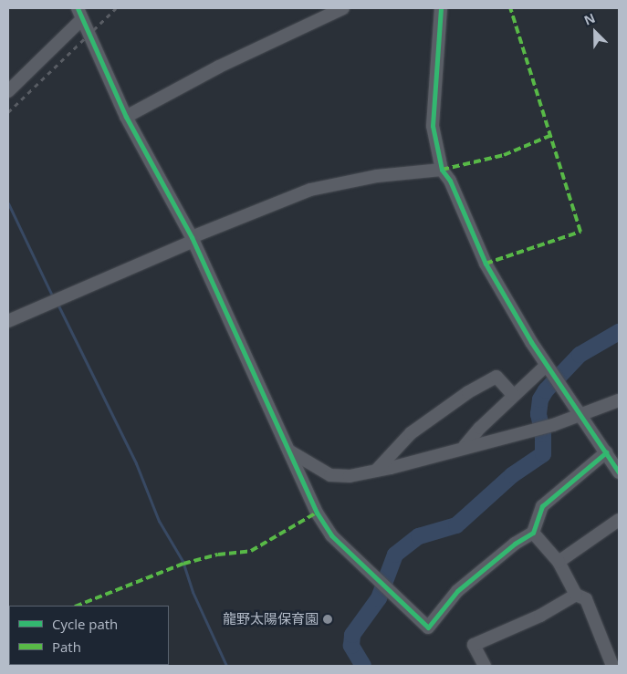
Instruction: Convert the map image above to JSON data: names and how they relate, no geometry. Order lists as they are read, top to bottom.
{
  "places": ["龍野太陽保育園"],
  "legend": ["Cycle path", "Path"],
  "north": "top left"
}
